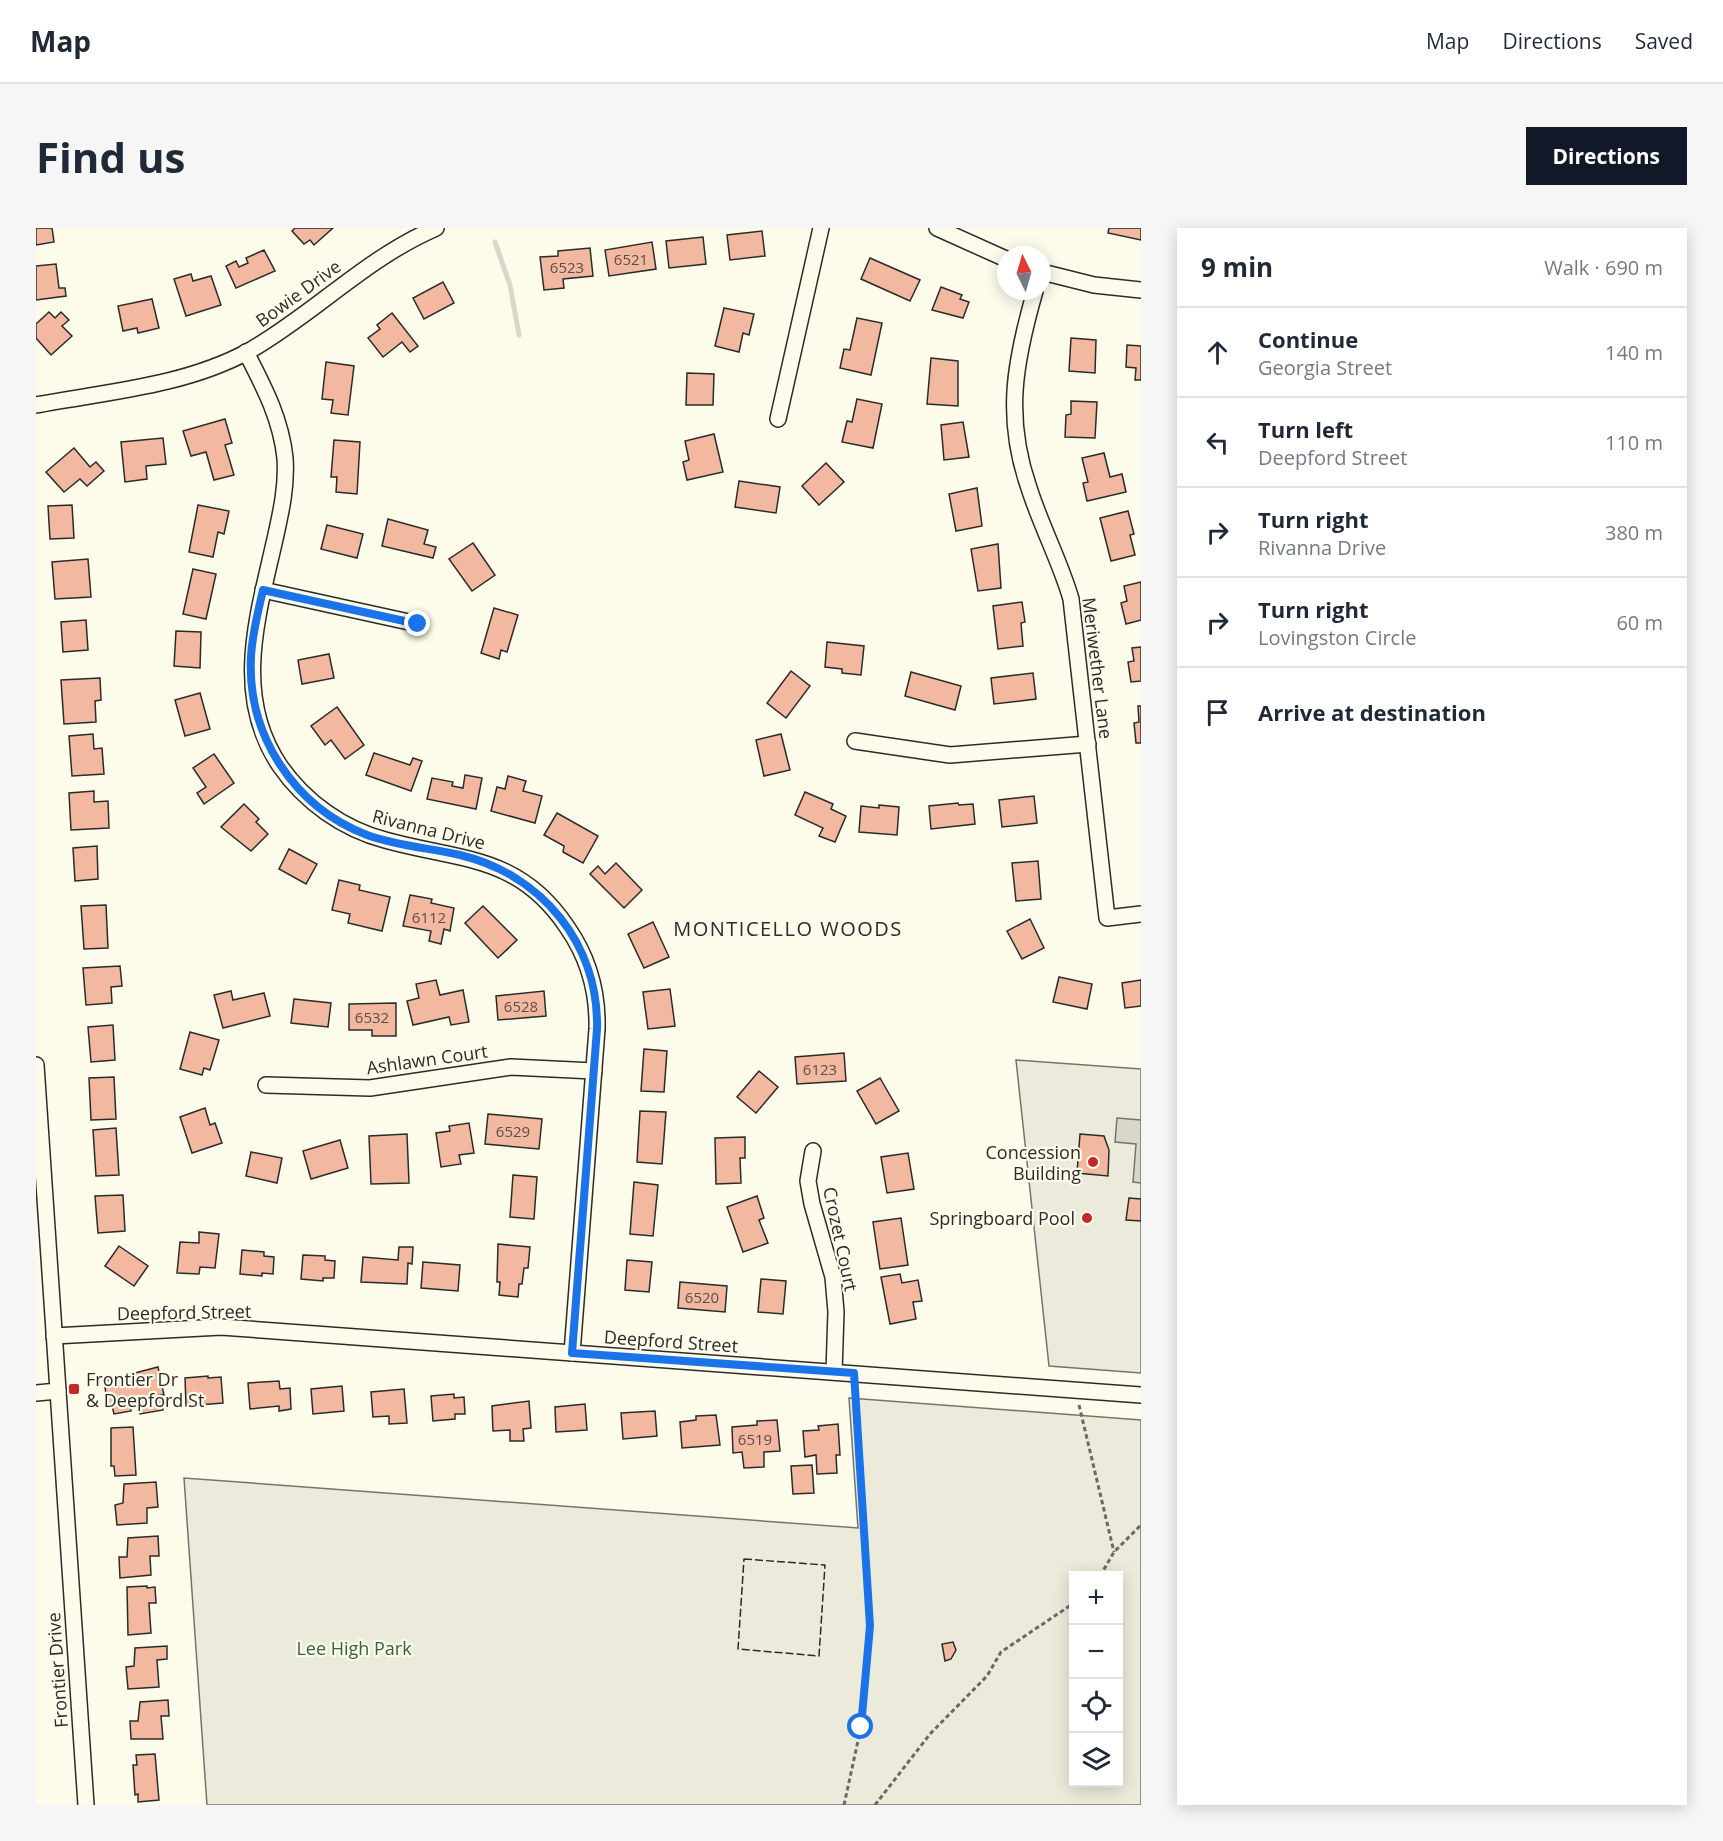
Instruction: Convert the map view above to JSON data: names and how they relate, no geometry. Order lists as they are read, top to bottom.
{
  "streets": {
    "street": [
      "Bowie Drive",
      "Meriwether Lane",
      "Rivanna Drive",
      "Ashlawn Court",
      "Crozet Court",
      "Deepford Street",
      "Frontier Drive"
    ]
  },
  "crossings": [
    ["Bowie Drive", "Rivanna Drive"],
    ["Rivanna Drive", "Ashlawn Court"],
    ["Rivanna Drive", "Deepford Street"],
    ["Crozet Court", "Deepford Street"],
    ["Deepford Street", "Frontier Drive"]
  ],
  "districts": ["MONTICELLO WOODS"],
  "parks": ["Lee High Park"],
  "places": {
    "other": ["Concession Building", "Springboard Pool"],
    "transit": ["Frontier Dr & Deepford St"]
  },
  "house_numbers": [
    "6521",
    "6523",
    "6112",
    "6528",
    "6532",
    "6123",
    "6529",
    "6520",
    "6519"
  ],
  "north": "top",
  "page": {
    "header": "Map",
    "nav": ["Map", "Directions", "Saved"],
    "buttons": "Directions",
    "title": "Find us",
    "heading": ["9 min", "Walk · 690 m"],
    "list": [
      ["Continue", "Georgia Street", "140 m"],
      ["Turn left", "Deepford Street", "110 m"],
      ["Turn right", "Rivanna Drive", "380 m"],
      ["Turn right", "Lovingston Circle", "60 m"],
      "Arrive at destination"
    ],
    "map_buttons": ["+", "−"]
  }
}
